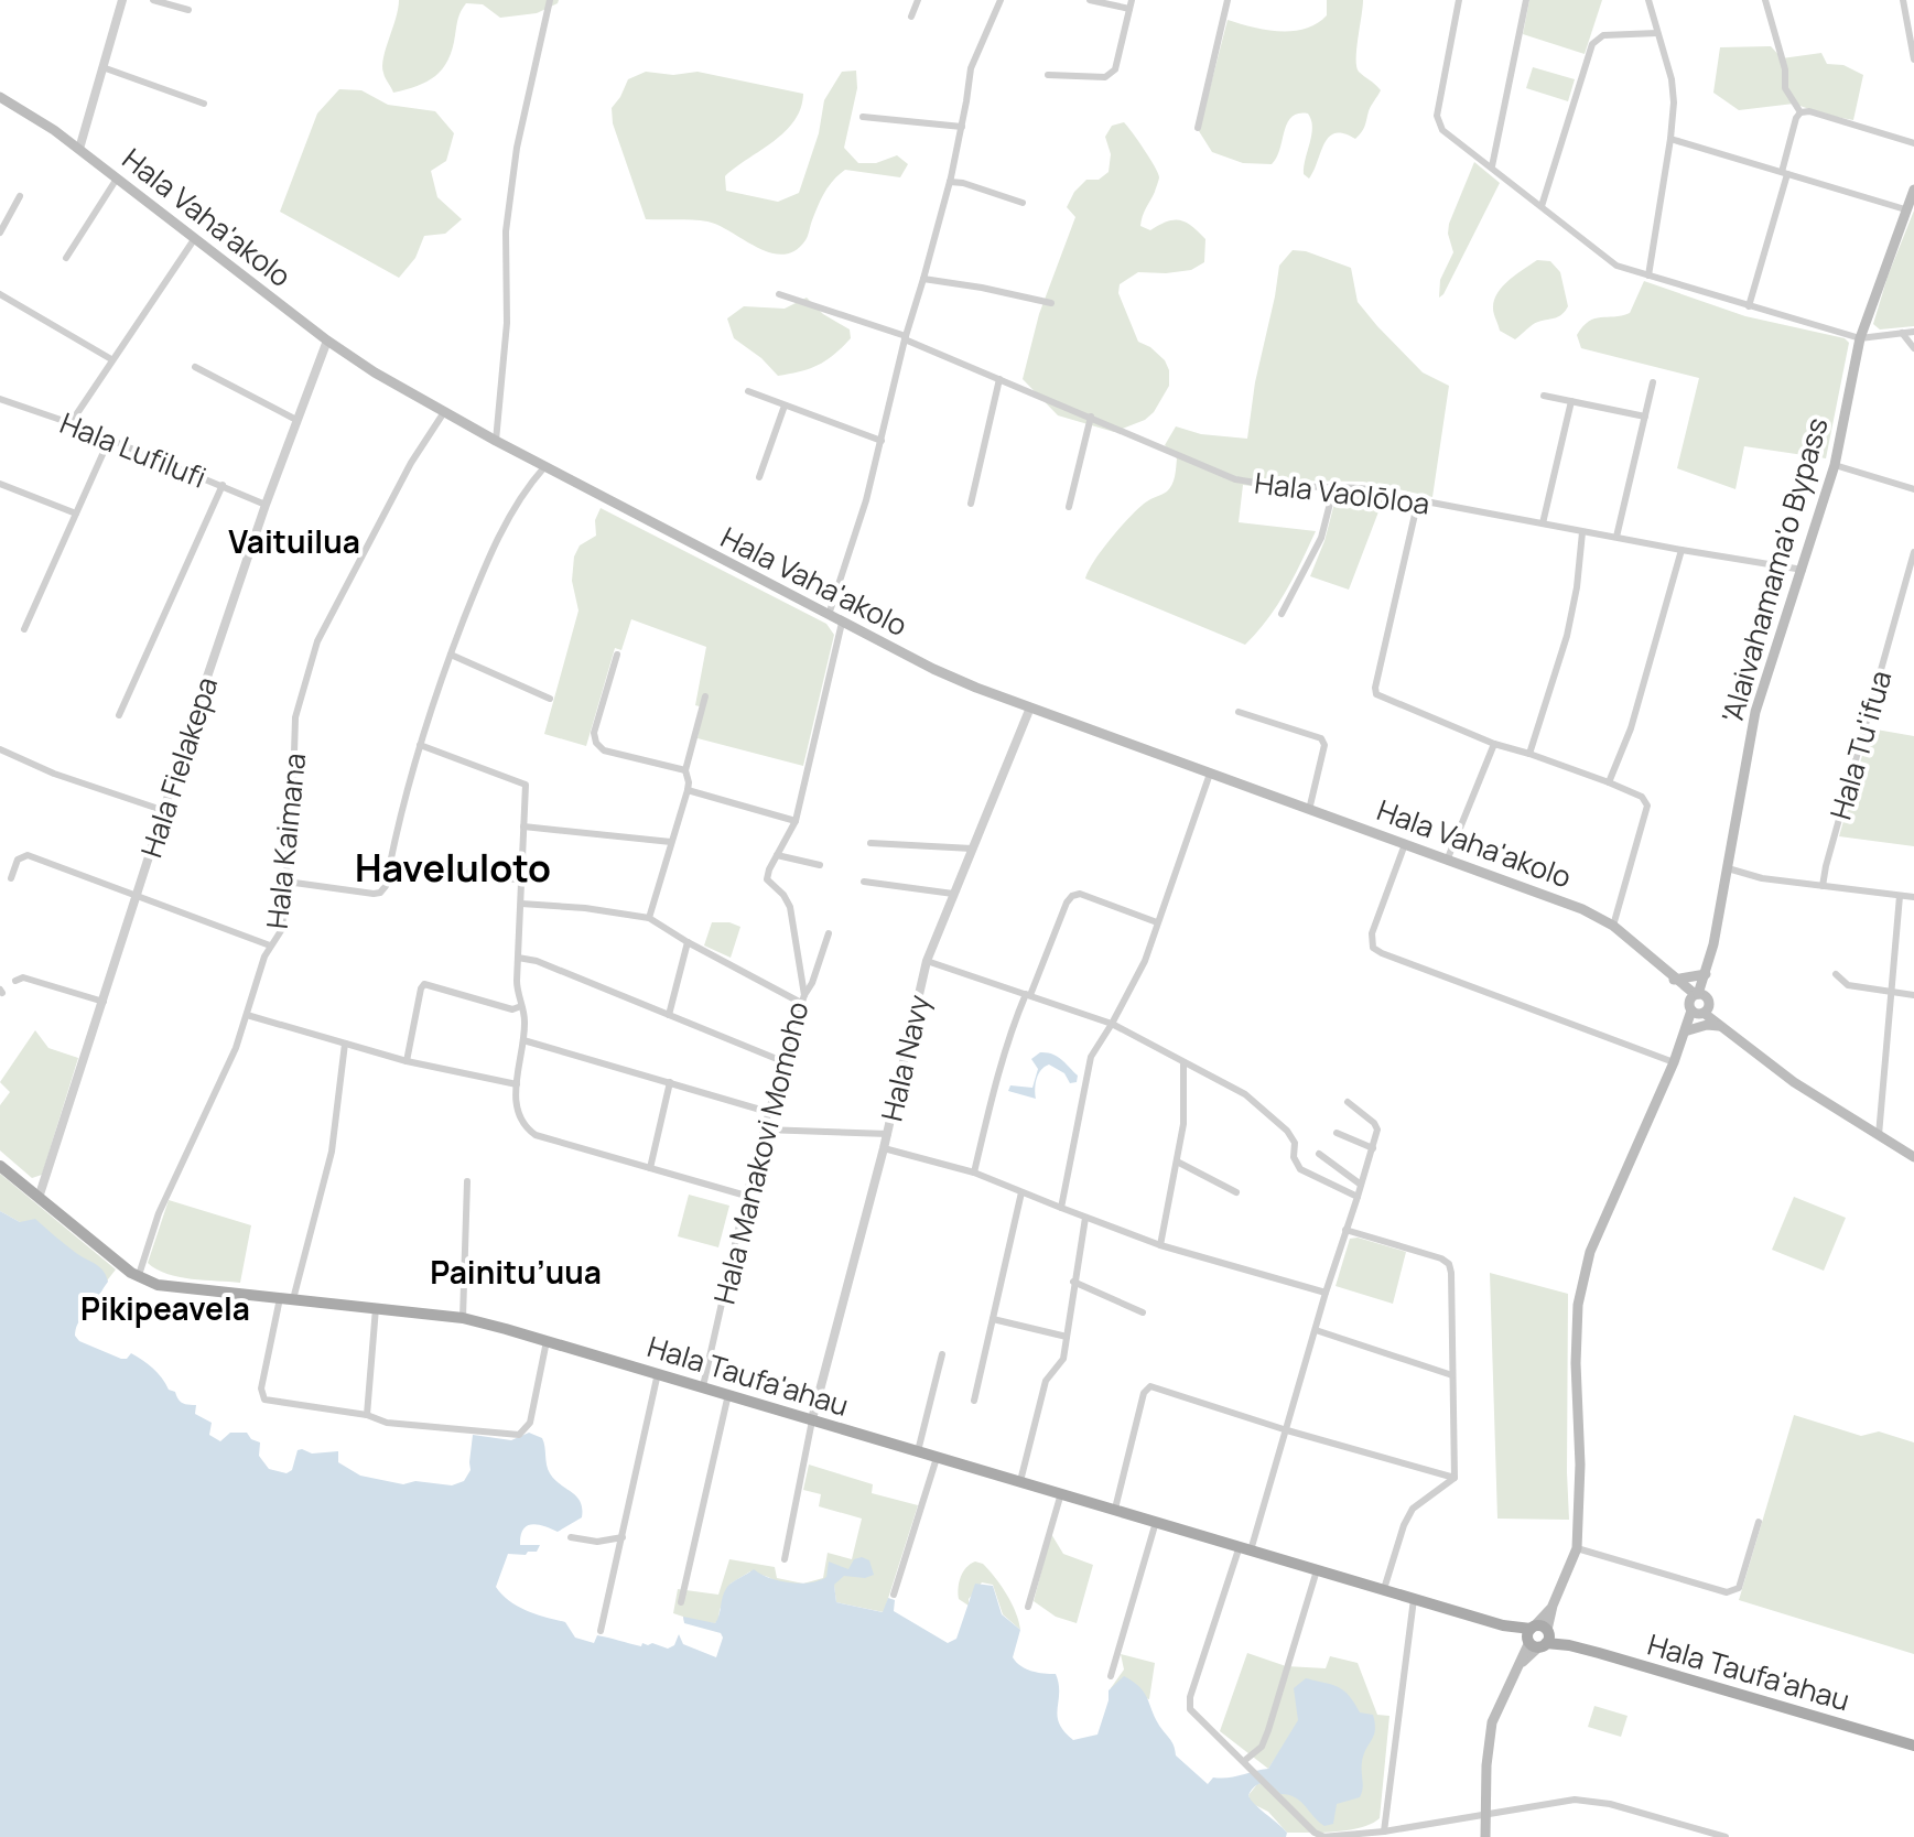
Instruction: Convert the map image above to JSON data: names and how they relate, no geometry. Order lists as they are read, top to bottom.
{
  "streets": {
    "main road": ["Hala Vaha'akolo", "'Alaivahamama'o Bypass", "Hala Taufa'ahau"],
    "street": [
      "Hala Lufilufi",
      "Hala Vaolōloa",
      "Hala Tu'ifua",
      "Hala Fielakepa",
      "Hala Kaimana",
      "Hala Navy",
      "Hala Manakovi Momoho"
    ]
  },
  "crossings": [
    ["Hala Vaha'akolo", "'Alaivahamama'o Bypass"],
    ["Hala Vaha'akolo", "Hala Fielakepa"],
    ["Hala Vaha'akolo", "Hala Kaimana"],
    ["Hala Vaha'akolo", "Hala Navy"],
    ["Hala Lufilufi", "Hala Fielakepa"],
    ["Hala Vaolōloa", "'Alaivahamama'o Bypass"],
    ["Hala Fielakepa", "Hala Taufa'ahau"],
    ["Hala Kaimana", "Hala Taufa'ahau"],
    ["Hala Navy", "Hala Taufa'ahau"],
    ["Hala Manakovi Momoho", "Hala Taufa'ahau"]
  ],
  "districts": [
    "Vaituilua",
    "Haveluloto",
    "Painitu’uua",
    "Pikipeavela"
  ]
}
